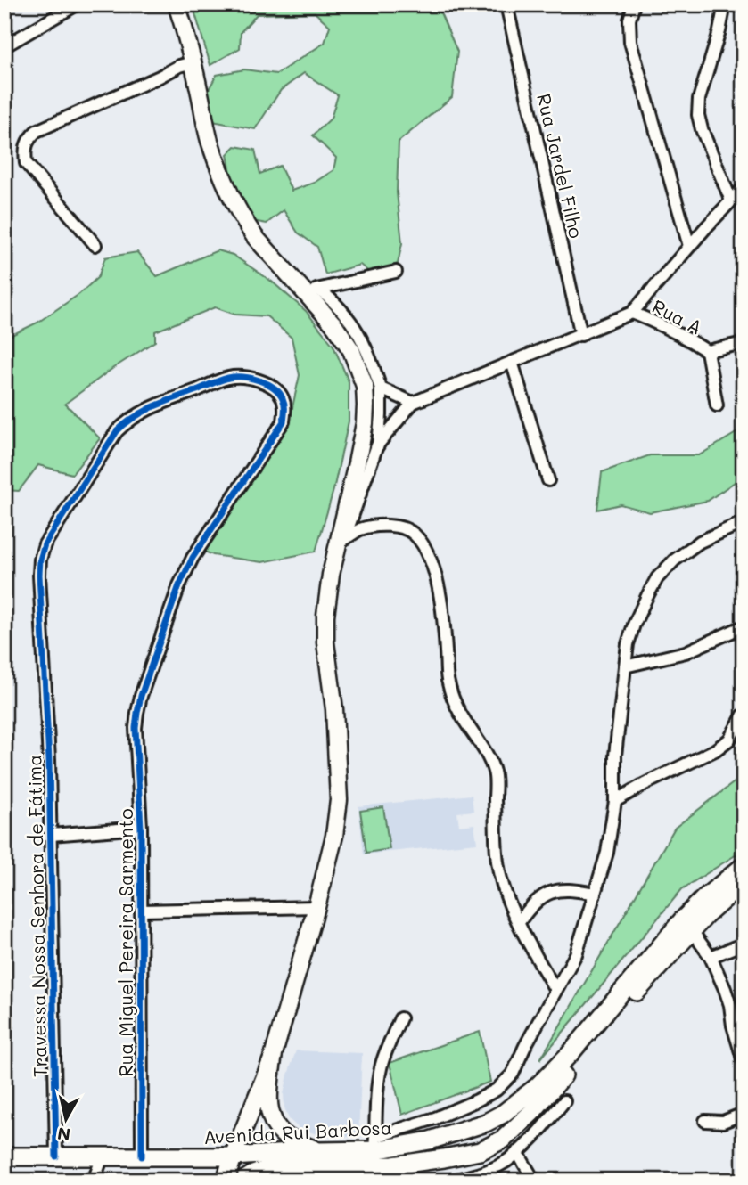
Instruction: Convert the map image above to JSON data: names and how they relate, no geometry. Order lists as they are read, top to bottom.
{
  "streets": {
    "main road": ["Avenida Rui Barbosa"],
    "street": [
      "Rua Jardel Filho",
      "Rua A",
      "Travessa Nossa Senhora de Fátima",
      "Rua Miguel Pereira Sarmento"
    ]
  },
  "crossings": [
    ["Travessa Nossa Senhora de Fátima", "Rua Miguel Pereira Sarmento"],
    ["Travessa Nossa Senhora de Fátima", "Avenida Rui Barbosa"],
    ["Rua Miguel Pereira Sarmento", "Avenida Rui Barbosa"]
  ],
  "north": "bottom"
}
